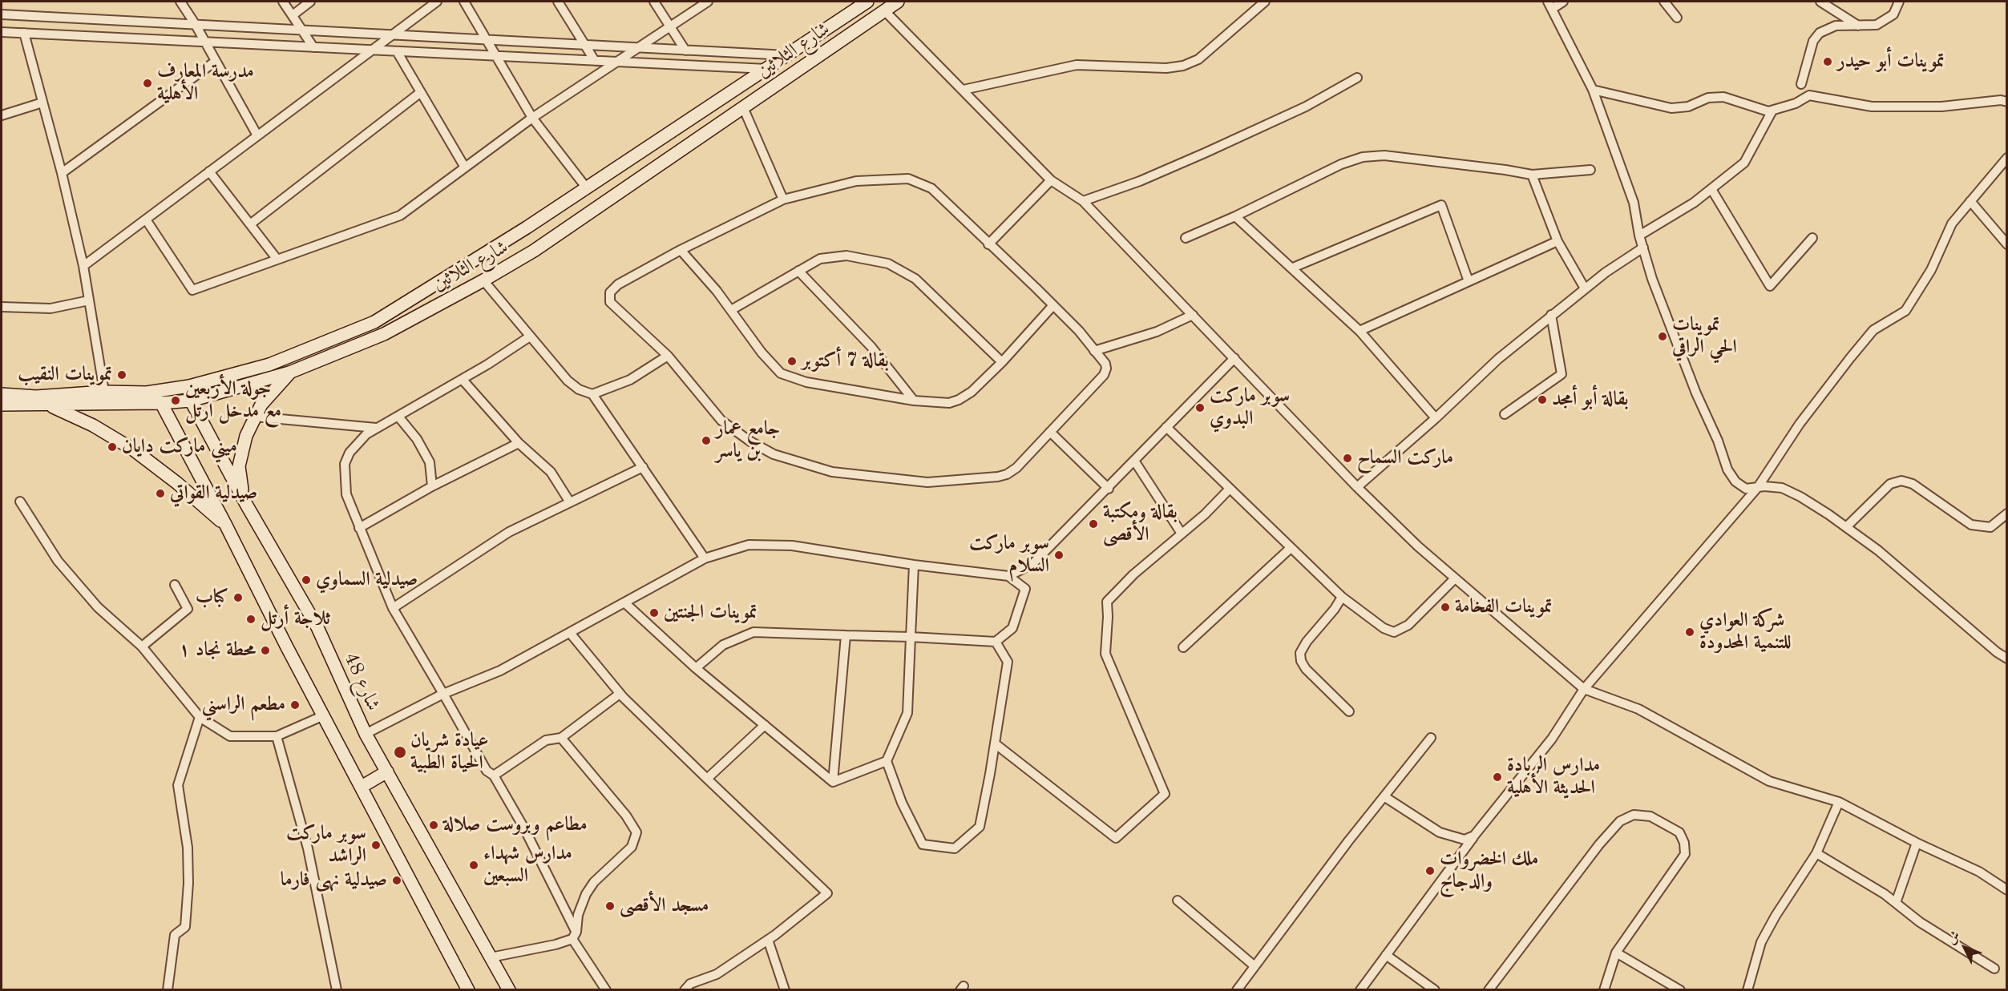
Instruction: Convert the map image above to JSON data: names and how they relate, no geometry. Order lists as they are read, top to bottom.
{
  "streets": {
    "main road": ["شارع الثلاثين", "شارع 48"]
  },
  "crossings": [
    ["شارع الثلاثين", "شارع 48"]
  ],
  "places": [
    "تموينات أبو حيدر",
    "مدرسة المعارف الأهلية",
    "تموينات الحي الراقي",
    "بقالة 7 أكتوبر",
    "تموينات النقيب",
    "بقالة أبو أمجد",
    "جولة الأربعين مع مدخل ارتل",
    "سوبر ماركت البدوي",
    "جامع عمار بن ياسر",
    "ميني ماركت دايان",
    "ماركت السماح",
    "صيدلية القواتي",
    "بقالة ومكتبة الأقصى",
    "سوبر ماركت السلام",
    "صيدلية السماوي",
    "كباب",
    "تموينات الفخامة",
    "تموينات الجنتين",
    "ثلاجة أرتل",
    "شركة العوادي للتنمية المحدودة",
    "محطة نجاد ١",
    "مطعم الراسني",
    "عيادة شريان الحياة الطبية",
    "مدارس الريادة الحديثة الأهلية",
    "مطاعم وبروست صلالة",
    "سوبر ماركت الراشد",
    "مدارس شهداء السبعين",
    "ملك الخضروات والدجاج",
    "صيدلية نهى فارما",
    "مسجد الأقصى"
  ],
  "north": "top left"
}
